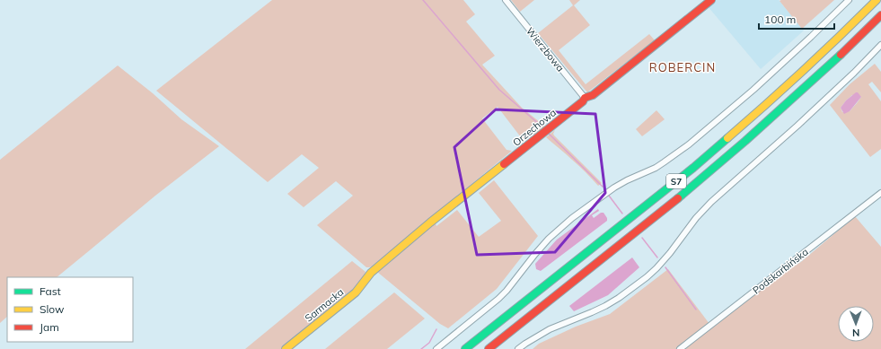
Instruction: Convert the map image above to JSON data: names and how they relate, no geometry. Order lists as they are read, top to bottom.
{
  "streets": {
    "main road": ["Orzechowa", "S7", "Sarmacka"],
    "street": ["Wierzbowa", "Podskarbińska"]
  },
  "crossings": [
    ["Wierzbowa", "Orzechowa"],
    ["Orzechowa", "Sarmacka"]
  ],
  "districts": ["ROBERCIN"],
  "legend": ["Fast", "Slow", "Jam"],
  "scale_bar": "100 m",
  "north": "bottom"
}
